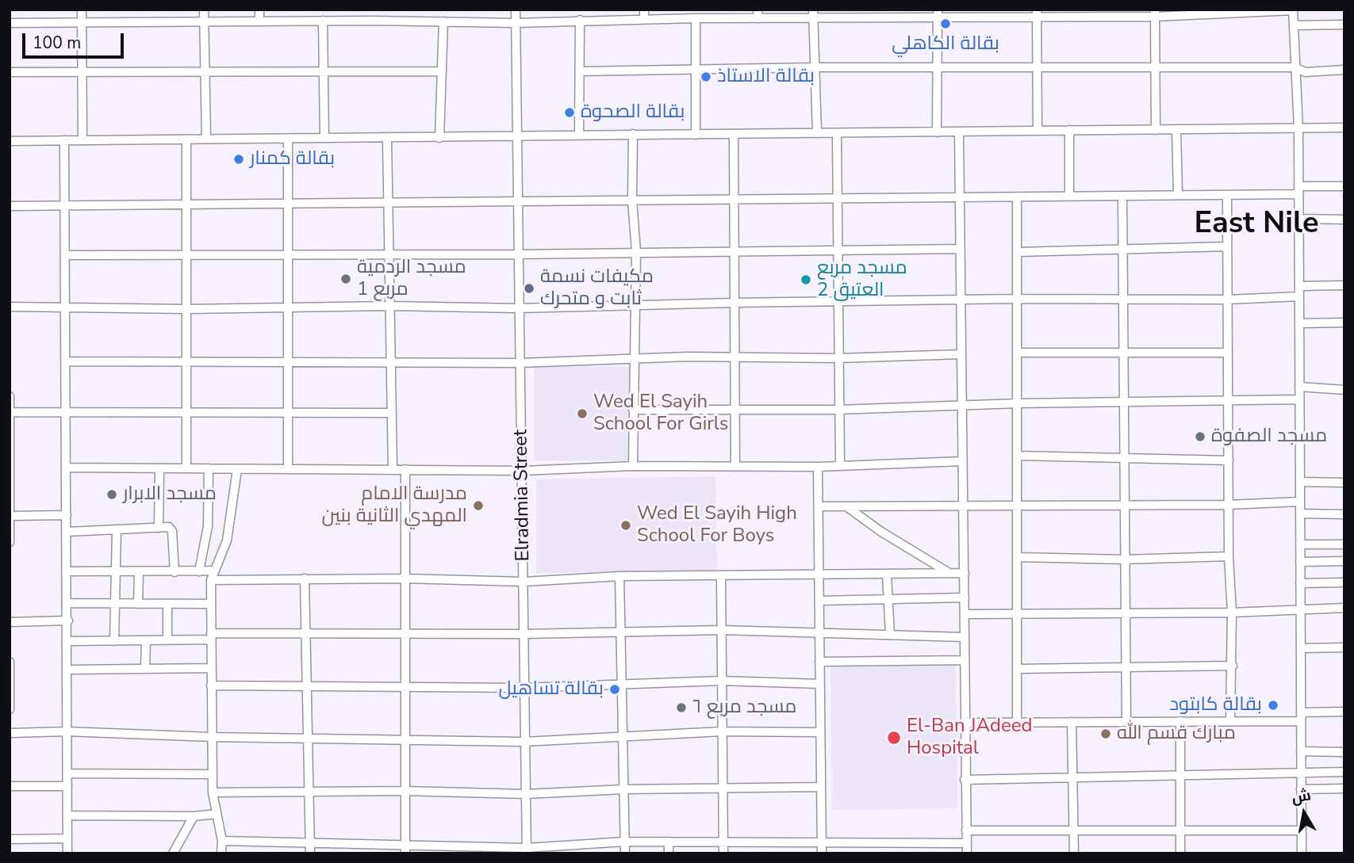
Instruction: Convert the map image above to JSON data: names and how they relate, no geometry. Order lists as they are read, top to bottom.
{
  "streets": {
    "street": ["Elradmia Street"]
  },
  "districts": ["East Nile"],
  "places": [
    "بقالة الكاهلي",
    "بقالة الاستاذ",
    "بقالة الصحوة",
    "بقالة كمنار",
    "مسجد الردمية مربع 1",
    "مسجد مربع 2 العتيق",
    "مكيفات نسمة ثابت و متحرك",
    "Wed El Sayih School For Girls",
    "مسجد الصفوة",
    "مسجد الابرار",
    "مدرسة الامام المهدي الثانية بنين",
    "Wed El Sayih High School For Boys",
    "بقالة تساهيل",
    "بقالة كابتود",
    "مسجد مربع ٦",
    "مبارك قسم الله",
    "El-Ban JAdeed Hospital"
  ],
  "scale_bar": "100 m",
  "north": "top"
}
